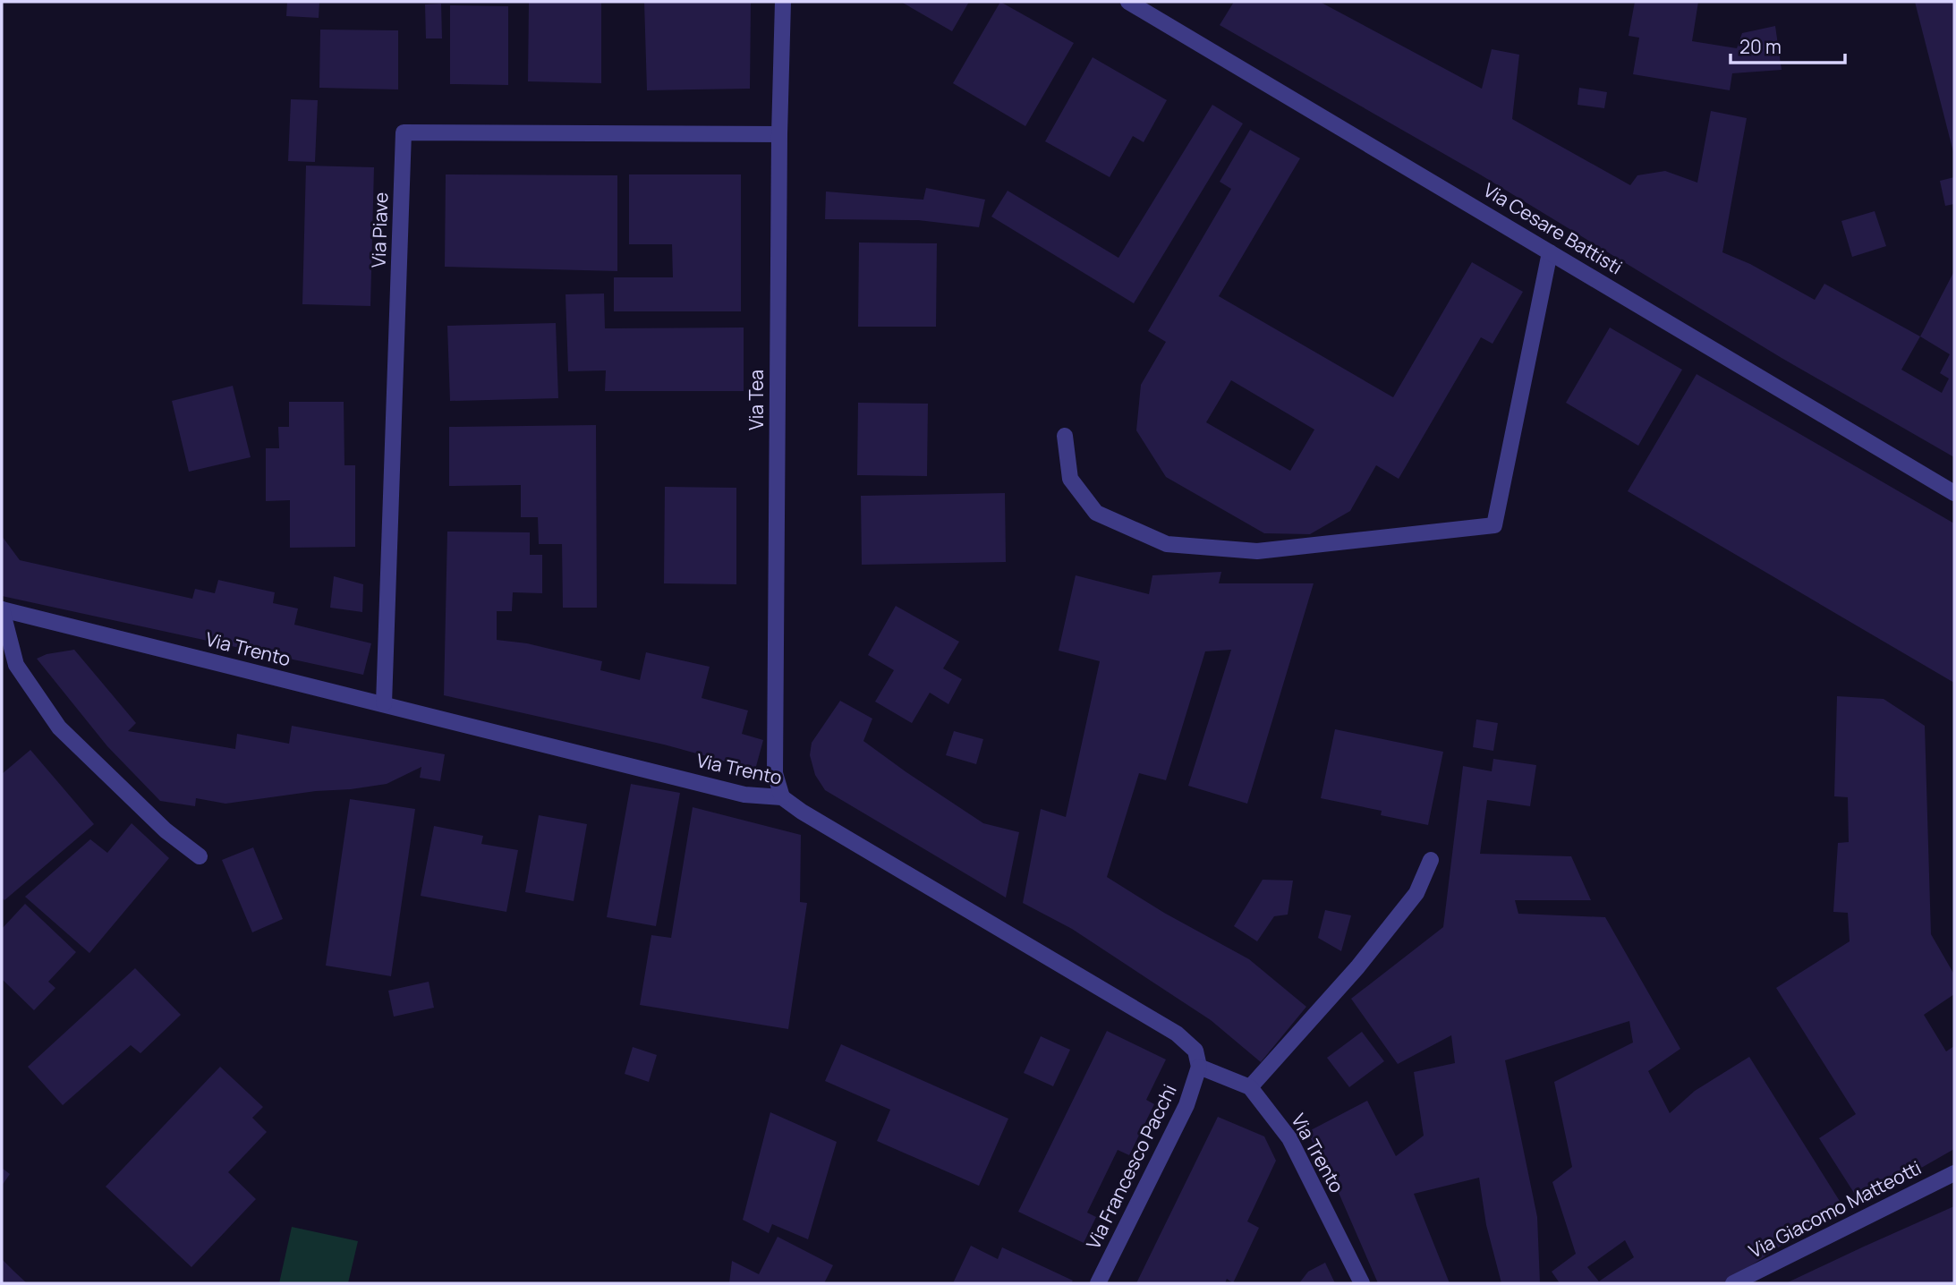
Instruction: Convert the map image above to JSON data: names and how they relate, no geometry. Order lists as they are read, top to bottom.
{
  "streets": {
    "street": [
      "Via Cesare Battisti",
      "Via Piave",
      "Via Tea",
      "Via Trento",
      "Via Francesco Pacchi",
      "Via Giacomo Matteotti"
    ]
  },
  "crossings": [
    ["Via Piave", "Via Tea"],
    ["Via Piave", "Via Trento"],
    ["Via Tea", "Via Trento"],
    ["Via Trento", "Via Francesco Pacchi"]
  ],
  "scale_bar": "20 m"
}
